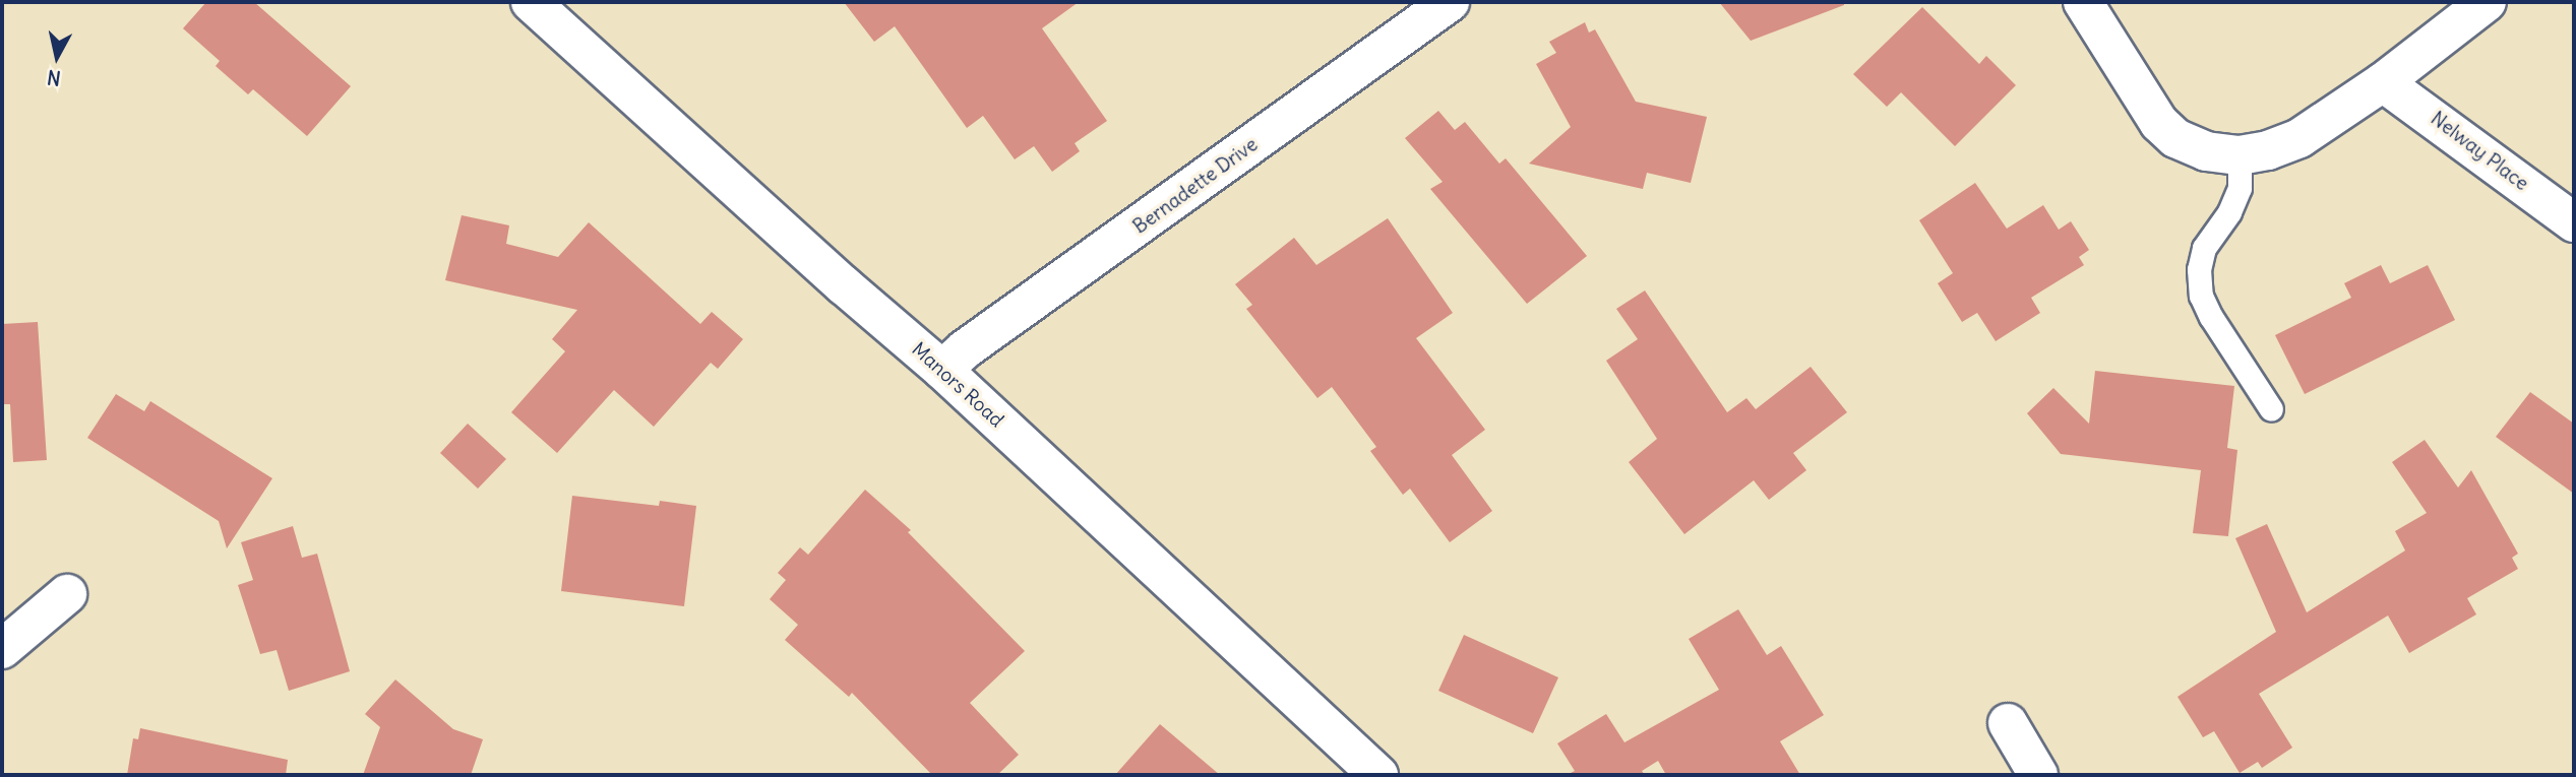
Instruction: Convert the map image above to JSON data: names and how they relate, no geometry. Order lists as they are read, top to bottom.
{
  "streets": {
    "street": ["Nelway Place", "Bernadette Drive", "Manors Road"]
  },
  "crossings": [
    ["Bernadette Drive", "Manors Road"]
  ],
  "north": "bottom"
}
